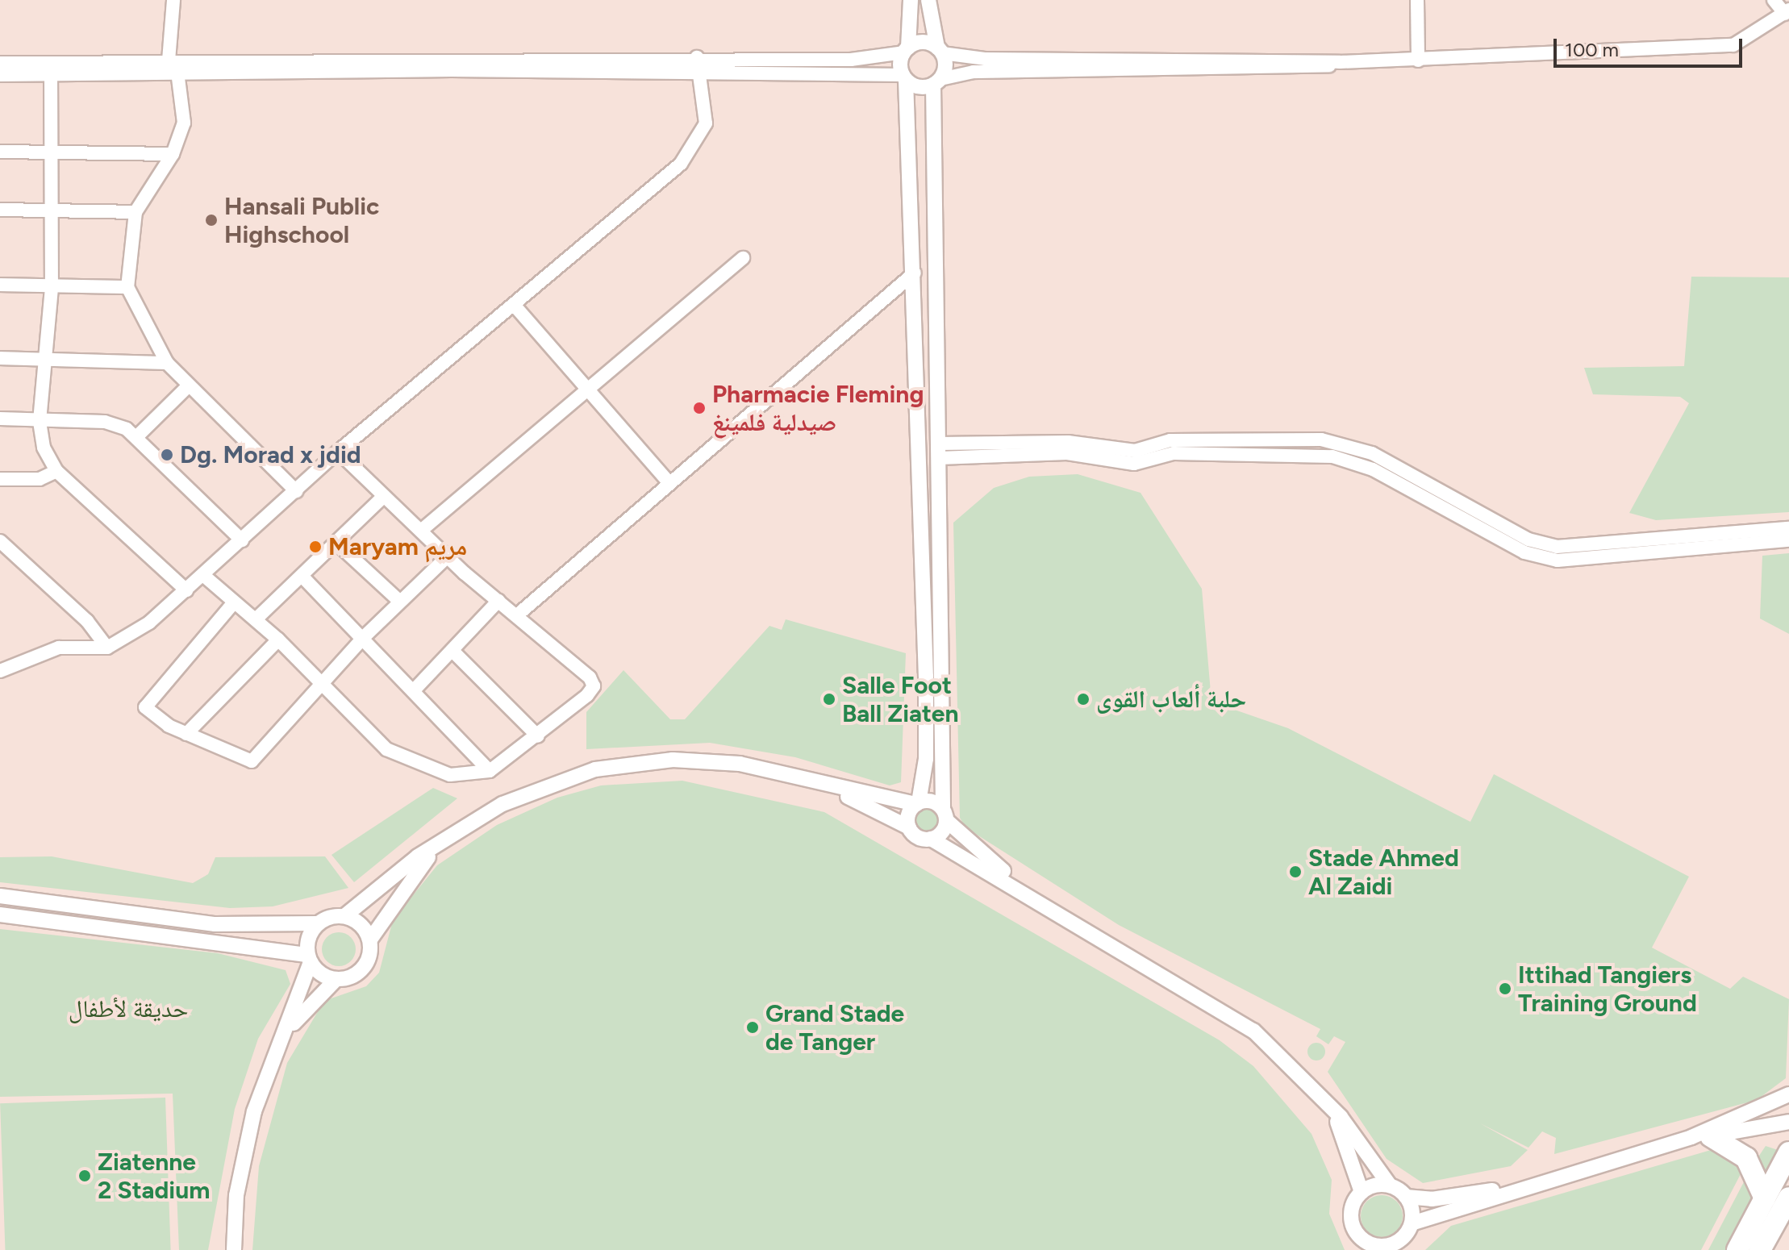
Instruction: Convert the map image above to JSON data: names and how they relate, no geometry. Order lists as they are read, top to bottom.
{
  "parks": ["حديقة لأطفال"],
  "places": [
    "Hansali Public Highschool",
    "Pharmacie Fleming صيدلية فلمينغ",
    "Dg. Morad x jdid",
    "Maryam مريم",
    "Salle Foot Ball Ziaten",
    "حلبة ألعاب القوى",
    "Stade Ahmed Al Zaidi",
    "Ittihad Tangiers Training Ground",
    "Grand Stade de Tanger",
    "Ziatenne 2 Stadium"
  ],
  "scale_bar": "100 m"
}
